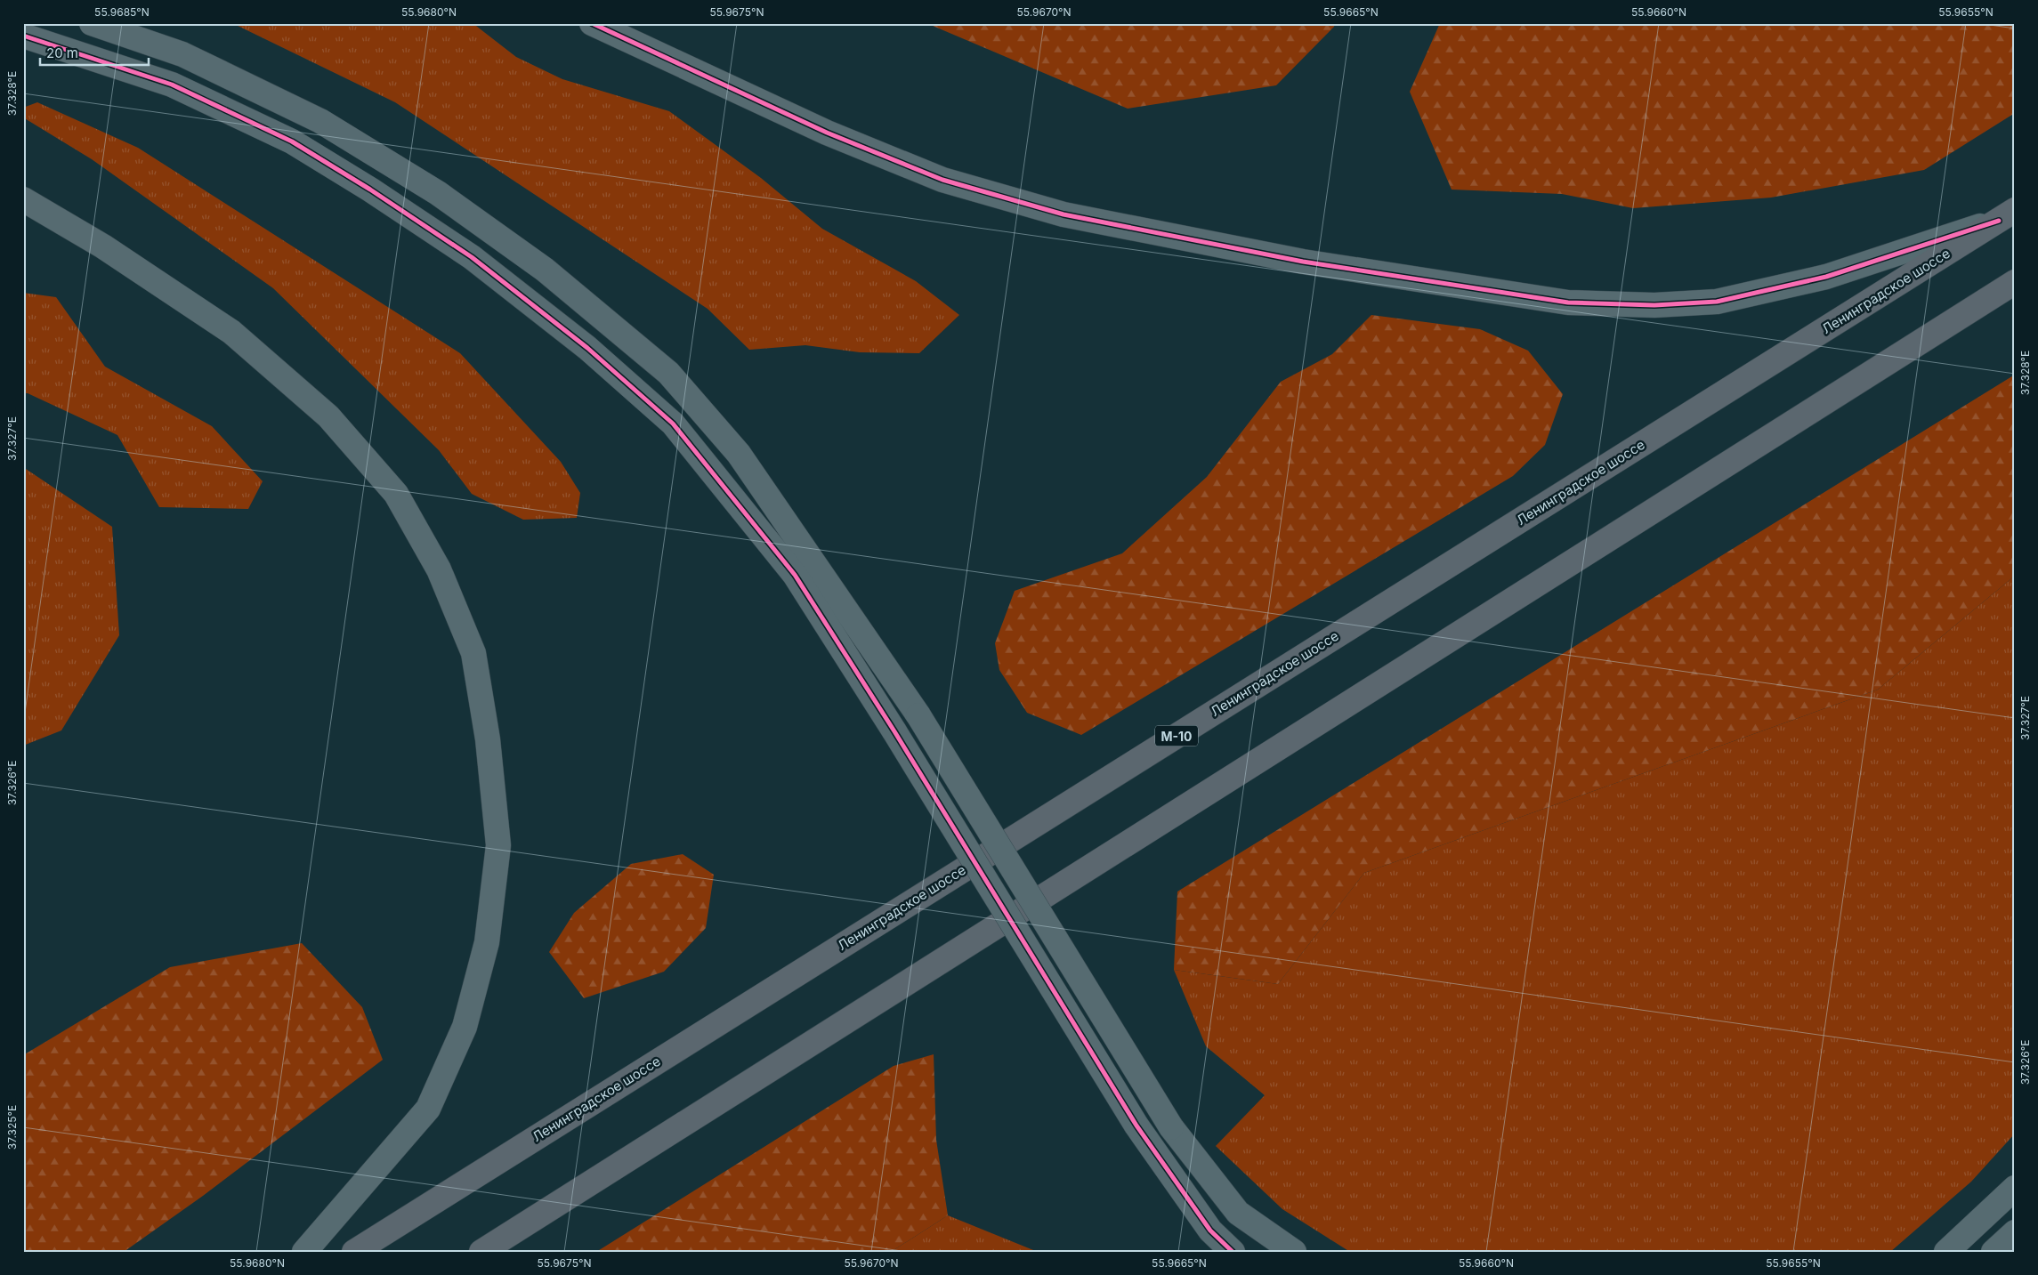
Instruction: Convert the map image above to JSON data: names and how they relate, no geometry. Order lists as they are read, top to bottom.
{
  "streets": {
    "highway": ["Ленинградское шоссе", "М-10"]
  },
  "scale_bar": "20 m",
  "coordinates": [
    "55.9685°N",
    "55.9680°N",
    "55.9675°N",
    "55.9670°N",
    "55.9665°N",
    "55.9660°N",
    "55.9655°N",
    "37.328°E",
    "37.327°E",
    "37.326°E",
    "37.325°E"
  ]
}
